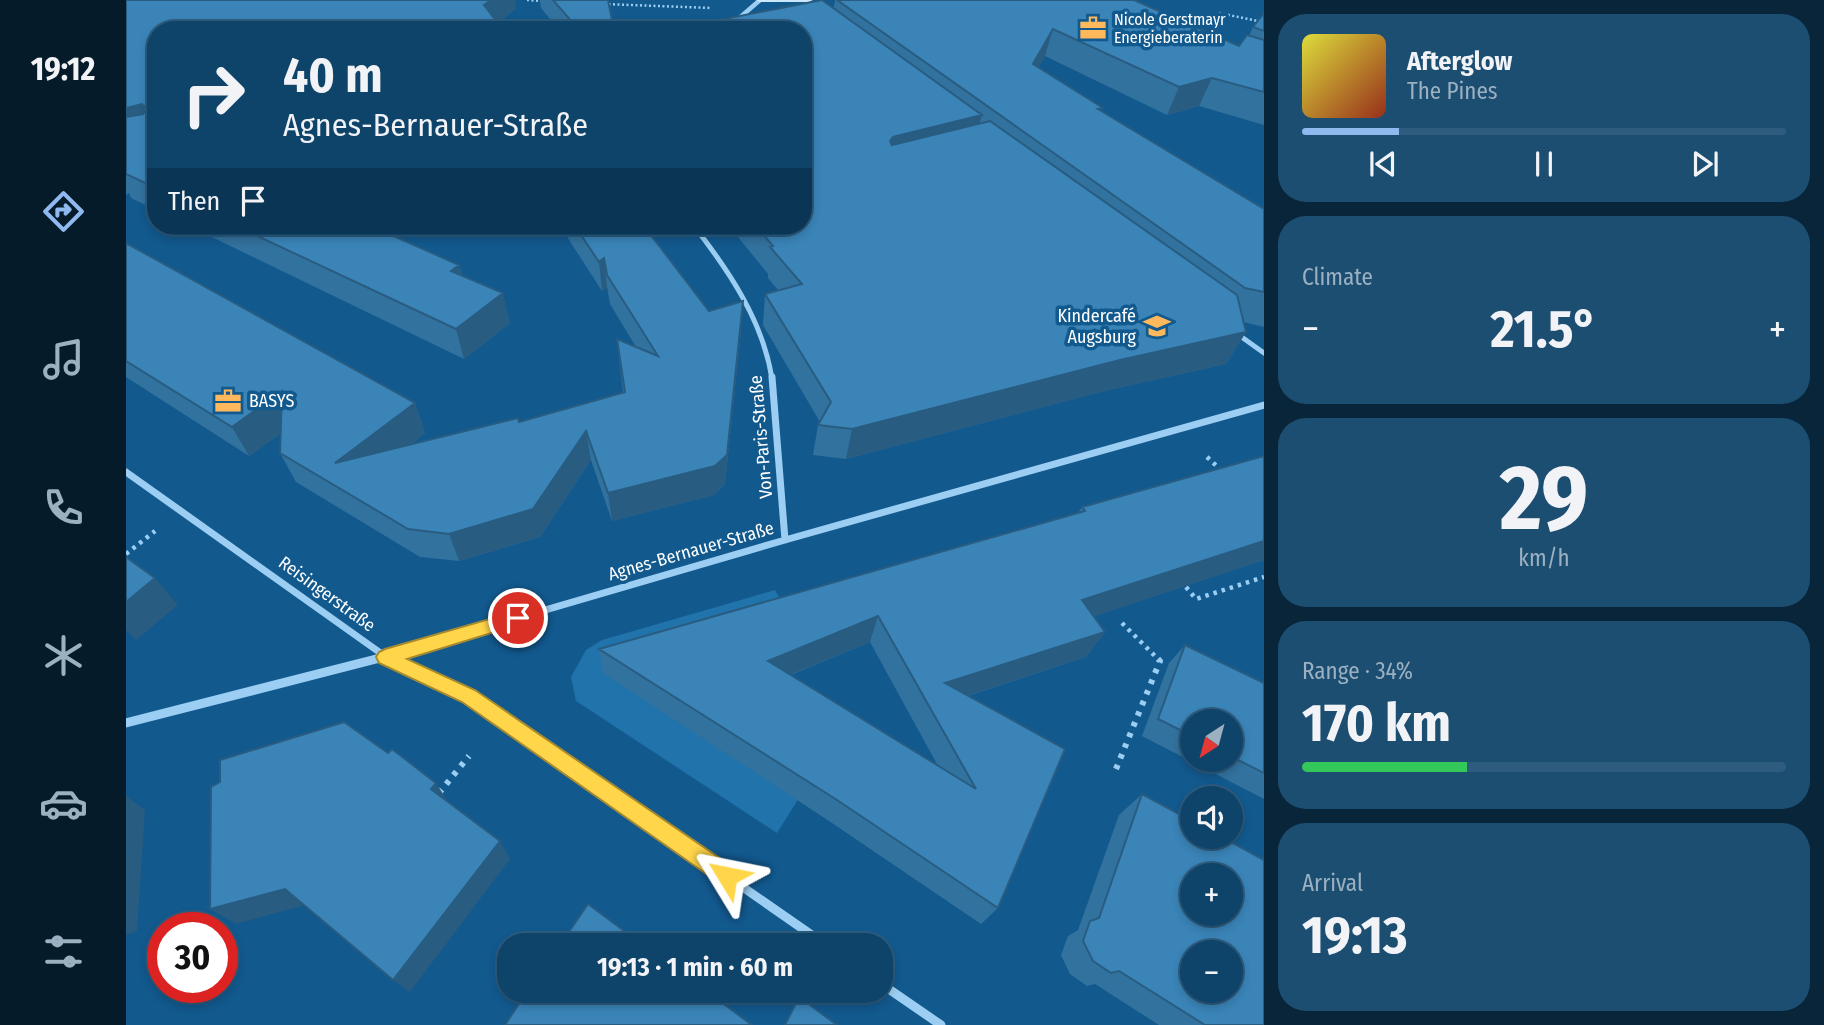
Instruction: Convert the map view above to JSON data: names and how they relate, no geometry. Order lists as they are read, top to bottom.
{
  "streets": {
    "street": ["Von-Paris-Straße", "Agnes-Bernauer-Straße", "Reisingerstraße"]
  },
  "crossings": [
    ["Von-Paris-Straße", "Agnes-Bernauer-Straße"],
    ["Agnes-Bernauer-Straße", "Reisingerstraße"]
  ],
  "places": {
    "office": ["Nicole Gerstmayr Energieberaterin", "BASYS"],
    "school or university": ["Kindercafé Augsburg"]
  },
  "north": "bottom left",
  "page": {
    "tabs": "19:12",
    "turn": ["40 m", "Agnes-Bernauer-Straße"],
    "song": ["Afterglow", "The Pines"],
    "then": "Then",
    "tile": [
      "Climate",
      ["29", "km/h"],
      ["Range · 34%", "170 km"],
      ["Arrival", "19:13"]
    ],
    "heat": ["−", "21.5°", "+"],
    "map_buttons": ["+", "−"],
    "limit": "30",
    "trip": "19:13 · 1 min · 60 m"
  }
}
